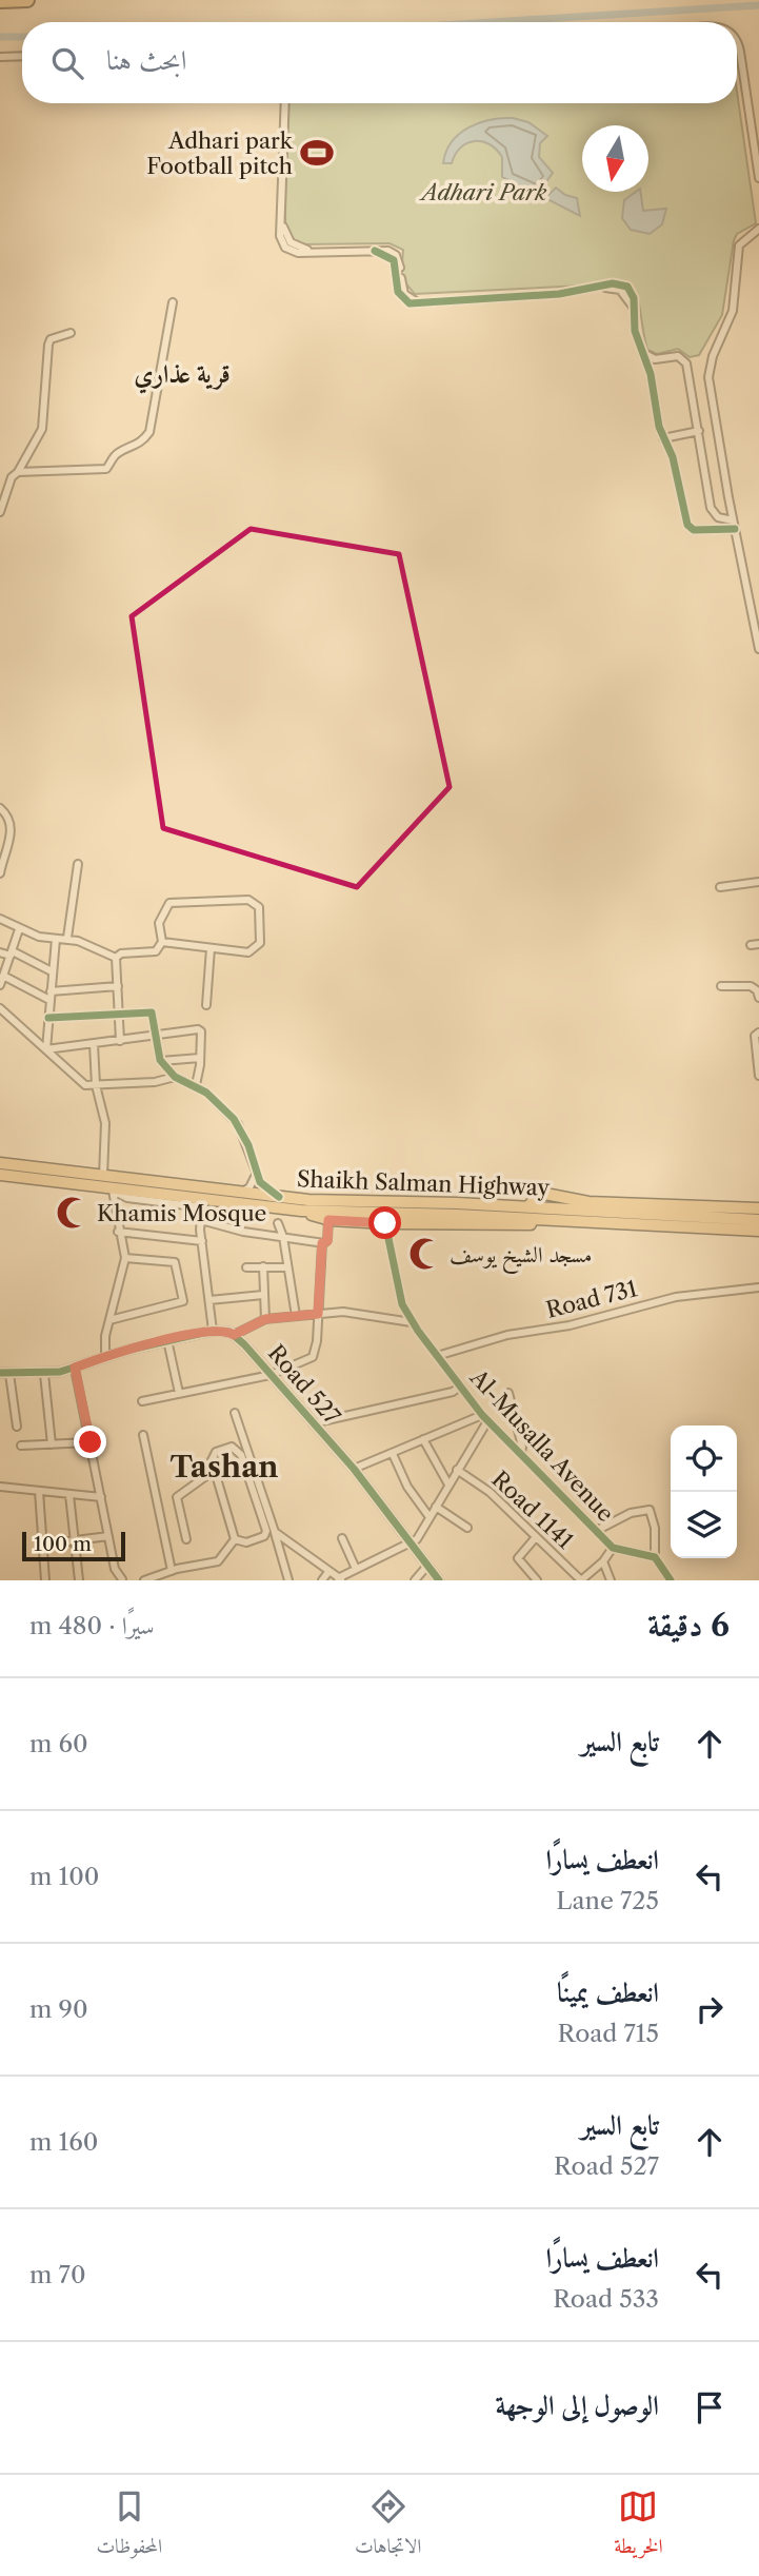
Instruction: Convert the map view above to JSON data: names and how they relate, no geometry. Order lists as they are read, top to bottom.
{
  "streets": {
    "main road": ["Shaikh Salman Highway"],
    "street": [
      "Road 731",
      "Road 527",
      "Al-Musalla Avenue",
      "Road 1141"
    ]
  },
  "crossings": [
    ["Road 731", "Al-Musalla Avenue"]
  ],
  "districts": ["قرية عذاري", "Tashan"],
  "parks": ["Adhari Park"],
  "places": {
    "sports": ["Adhari park Football pitch"],
    "mosque": ["Khamis Mosque", "مسجد الشيخ يوسف"]
  },
  "scale_bar": "100 m",
  "north": "bottom",
  "page": {
    "search": "ابحث هنا",
    "scale": "100 m",
    "heading": ["6 دقيقة", "سيرًا · 480 m"],
    "list": [
      ["تابع السير", "60 m"],
      ["انعطف يسارًا", "Lane 725", "100 m"],
      ["انعطف يمينًا", "Road 715", "90 m"],
      ["تابع السير", "Road 527", "160 m"],
      ["انعطف يسارًا", "Road 533", "70 m"],
      "الوصول إلى الوجهة"
    ],
    "nav": ["الخريطة", "الاتجاهات", "المحفوظات"]
  }
}
